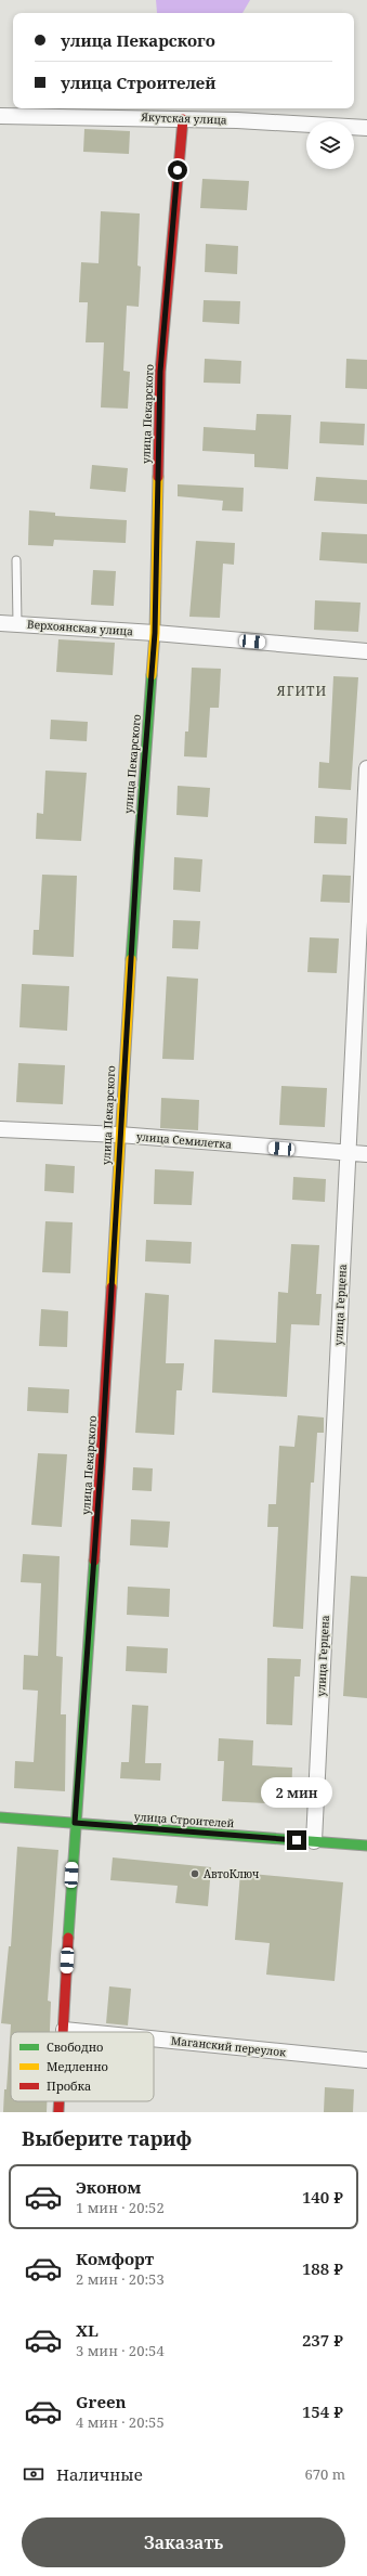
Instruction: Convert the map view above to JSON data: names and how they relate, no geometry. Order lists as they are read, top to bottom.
{
  "streets": {
    "street": [
      "Якутская улица",
      "улица Пекарского",
      "Верхоянская улица",
      "улица Семилетка",
      "улица Герцена",
      "улица Строителей",
      "Маганский переулок"
    ]
  },
  "crossings": [
    ["Якутская улица", "улица Пекарского"],
    ["улица Пекарского", "Верхоянская улица"],
    ["улица Пекарского", "улица Семилетка"],
    ["улица Пекарского", "улица Строителей"],
    ["улица Пекарского", "Маганский переулок"],
    ["улица Семилетка", "улица Герцена"],
    ["улица Герцена", "улица Строителей"]
  ],
  "districts": ["ЯГИТИ"],
  "places": ["АвтоКлюч"],
  "legend": ["Свободно", "Медленно", "Пробка"],
  "page": {
    "banner": ["улица Пекарского", "улица Строителей"],
    "bubble": "2 мин",
    "heading": "Выберите тариф",
    "list": [
      {
        "name": "Эконом",
        "note": "1 мин · 20:52",
        "value": "140 ₽"
      },
      {
        "name": "Комфорт",
        "note": "2 мин · 20:53",
        "value": "188 ₽"
      },
      {
        "name": "XL",
        "note": "3 мин · 20:54",
        "value": "237 ₽"
      },
      {
        "name": "Green",
        "note": "4 мин · 20:55",
        "value": "154 ₽"
      }
    ],
    "pay": ["Наличные", "670 m"],
    "buttons": "Заказать"
  }
}
